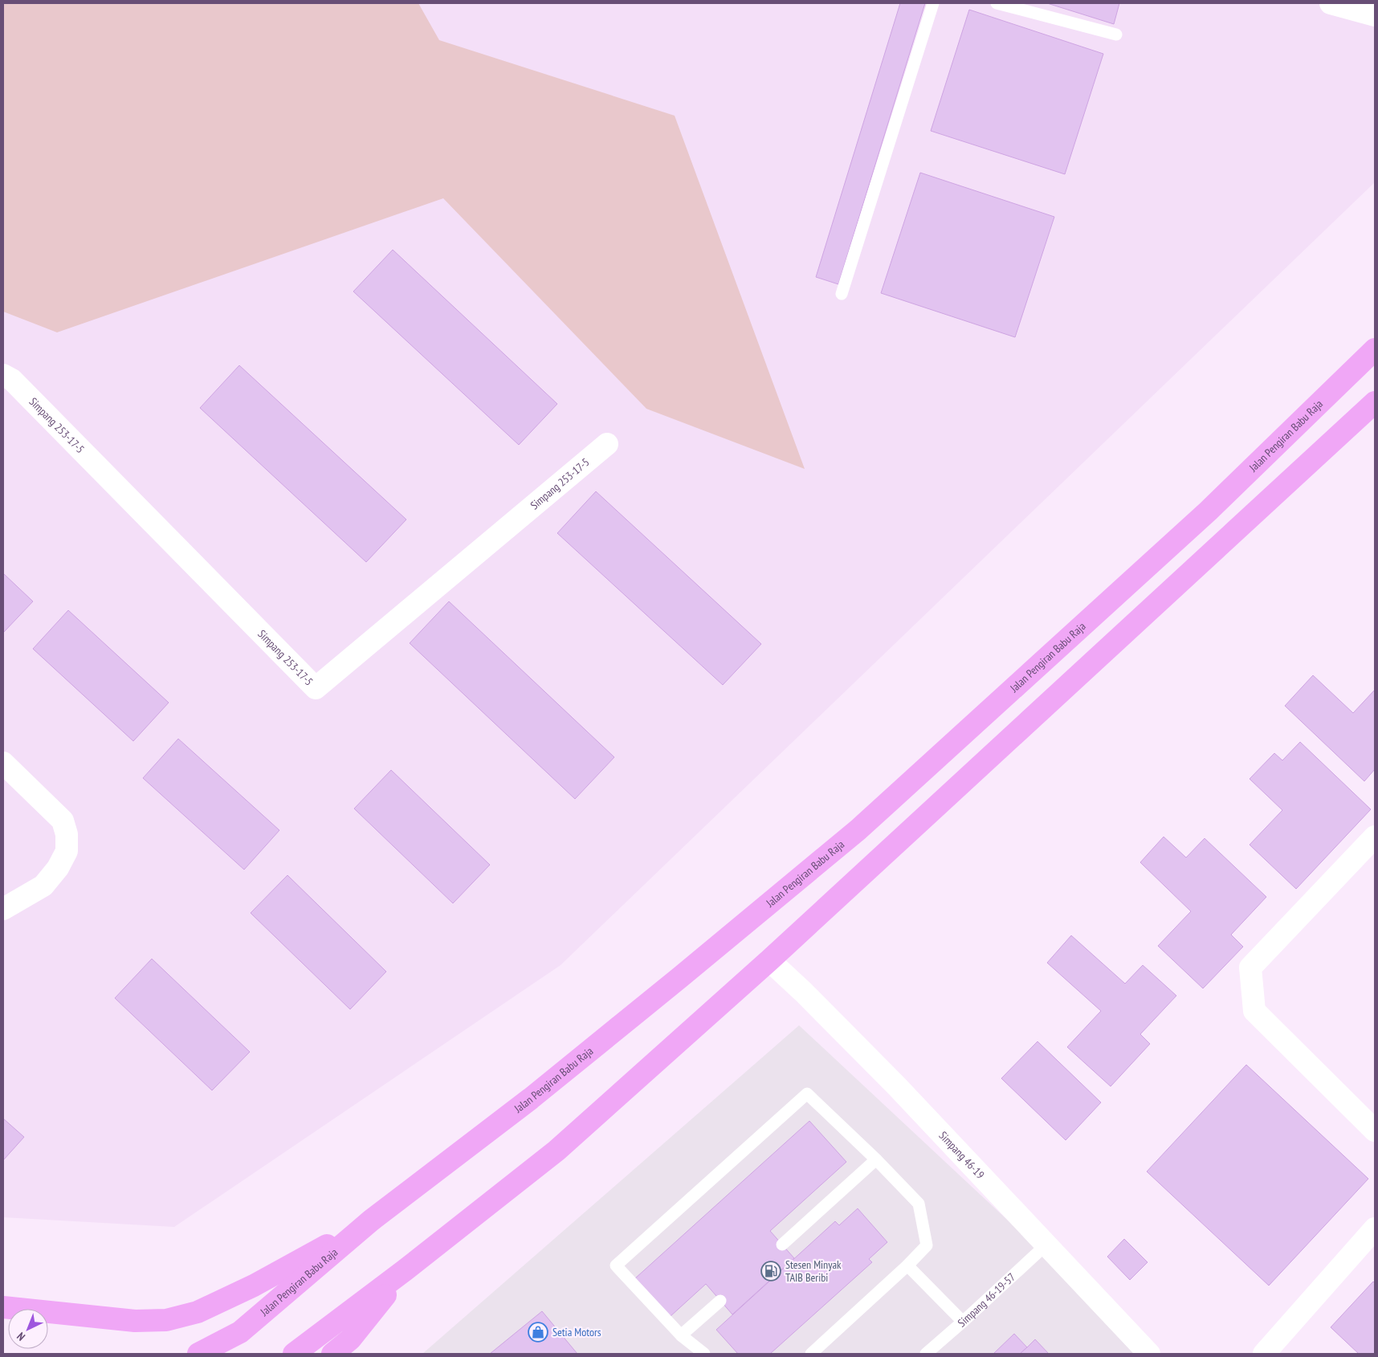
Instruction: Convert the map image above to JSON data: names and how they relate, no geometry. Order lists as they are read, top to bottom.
{
  "streets": {
    "main road": ["Jalan Pengiran Babu Raja"],
    "street": ["Simpang 253-17-5", "Simpang 46-19"],
    "lane": ["Simpang 46-19-57"]
  },
  "crossings": [
    ["Simpang 46-19", "Simpang 46-19-57"]
  ],
  "places": {
    "fuel station": ["Stesen Minyak TAIB Beribi"],
    "shop": ["Setia Motors"]
  },
  "north": "bottom left"
}
